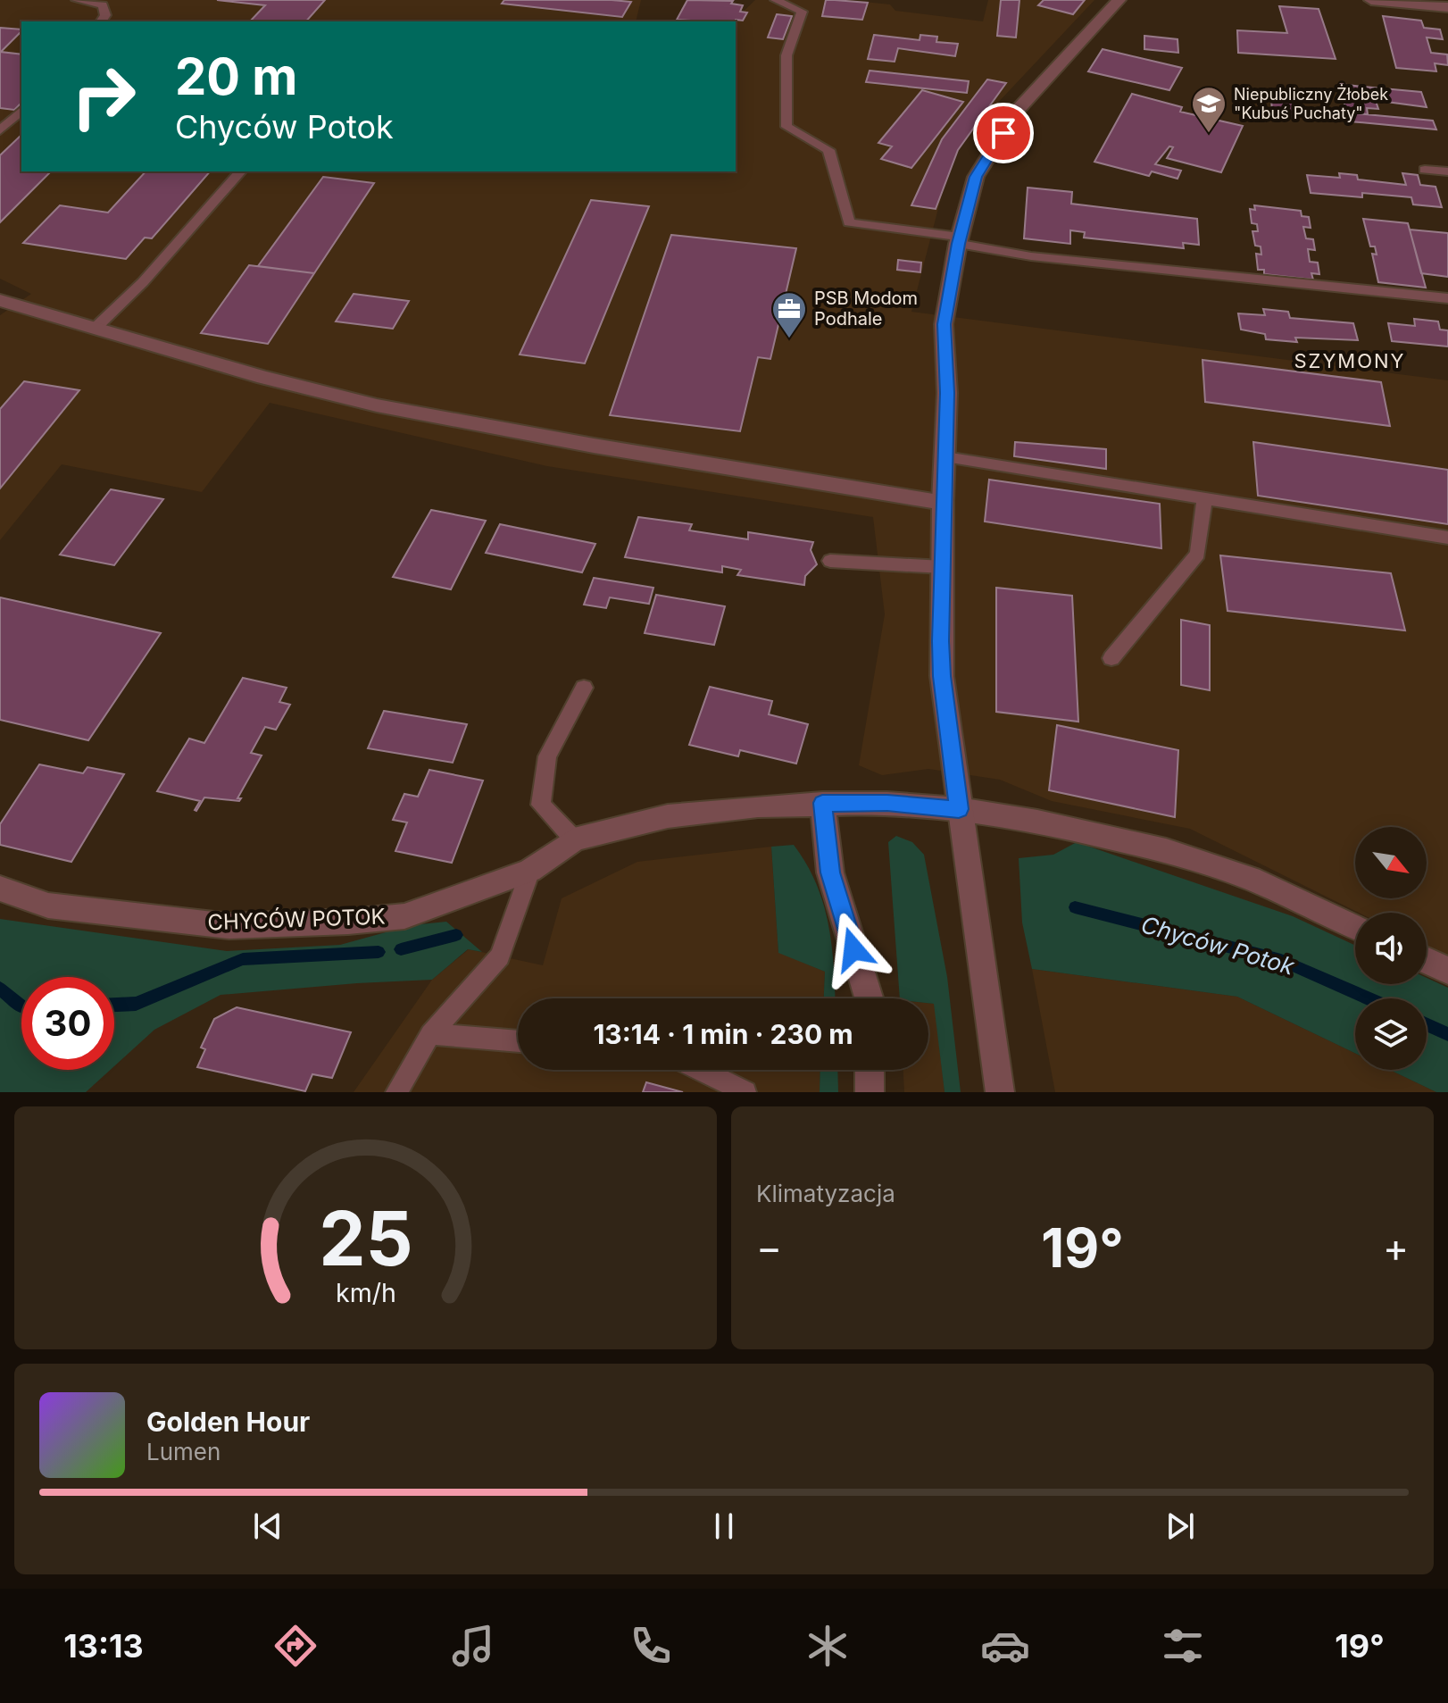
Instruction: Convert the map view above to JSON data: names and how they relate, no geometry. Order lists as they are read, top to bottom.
{
  "streets": {
    "street": ["CHYCÓW POTOK"]
  },
  "districts": ["SZYMONY"],
  "water": ["Chyców Potok"],
  "places": {
    "school or university": ["Niepubliczny Żłobek \"Kubuś Puchaty\""],
    "office": ["PSB Modom Podhale"]
  },
  "north": "bottom right",
  "page": {
    "turn": ["20 m", "Chyców Potok"],
    "limit": "30",
    "trip": "13:14 · 1 min · 230 m",
    "tile": "Klimatyzacja",
    "heat": ["−", "19°", "+"],
    "song": ["Golden Hour", "Lumen"],
    "tabs": ["13:13", "19°"],
    "gauge": ["25", "km/h"]
  }
}
